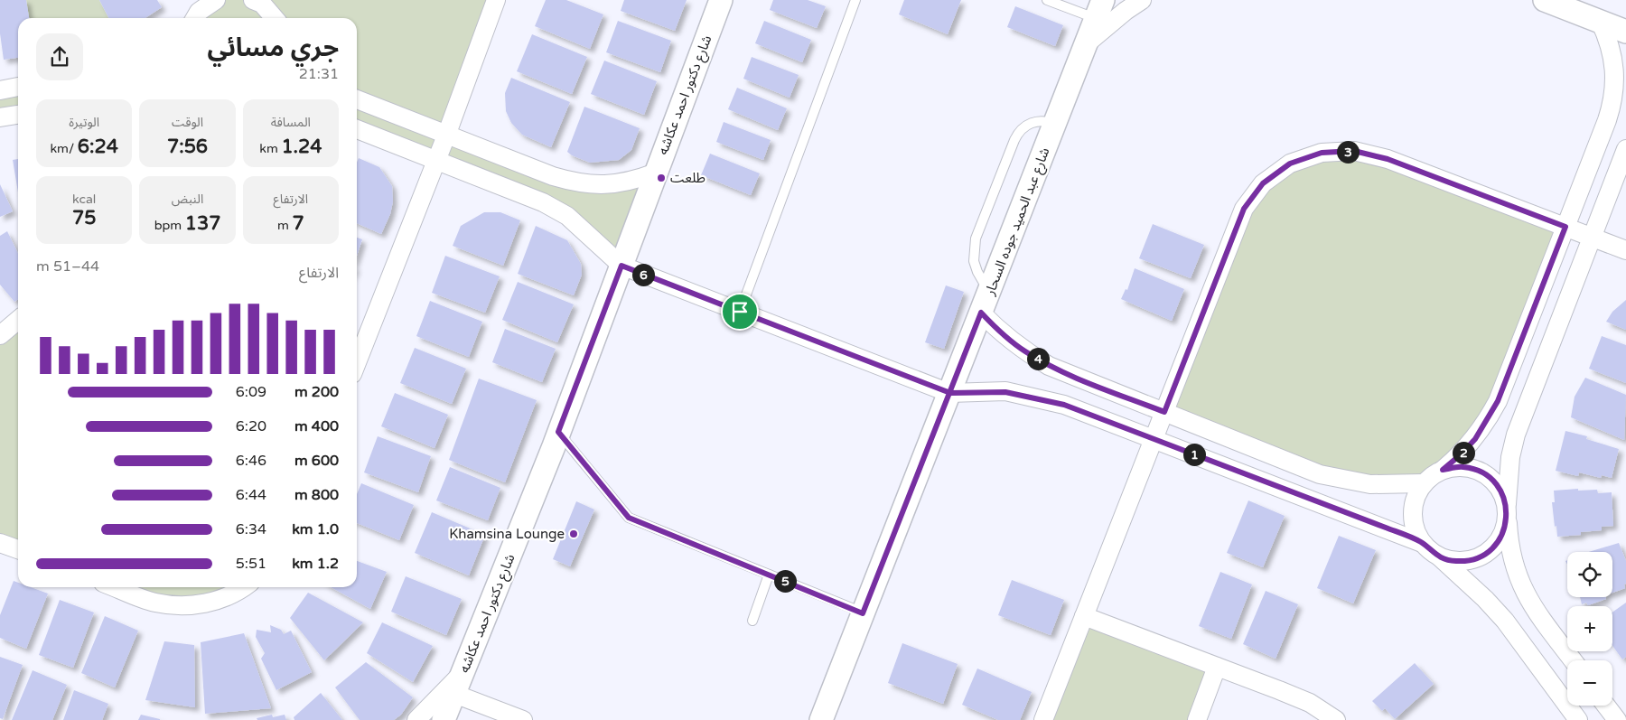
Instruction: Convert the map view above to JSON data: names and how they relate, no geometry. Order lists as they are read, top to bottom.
{
  "streets": {
    "street": ["شارع دكتور احمد عكاشه", "شارع عبد الحميد جوده السحار"]
  },
  "places": ["طلعت", "Khamsina Lounge"],
  "page": {
    "heading": ["جري مسائي", "21:31"],
    "stats": [
      ["المسافة", "1.24 km"],
      ["الوقت", "7:56"],
      ["الوتيرة", "6:24 /km"],
      ["الارتفاع", "7 m"],
      ["النبض", "137 bpm"],
      ["kcal", "75"]
    ],
    "pins": [
      "3",
      "6",
      "4",
      "2",
      "1",
      "5"
    ],
    "chart": ["الارتفاع", "44–51 m"],
    "list": [
      {
        "name": "200 m",
        "note": "6:09"
      },
      {
        "name": "400 m",
        "note": "6:20"
      },
      {
        "name": "600 m",
        "note": "6:46"
      },
      {
        "name": "800 m",
        "note": "6:44"
      },
      {
        "name": "1.0 km",
        "note": "6:34"
      },
      {
        "name": "1.2 km",
        "note": "5:51"
      }
    ],
    "map_buttons": ["+", "−"]
  }
}
